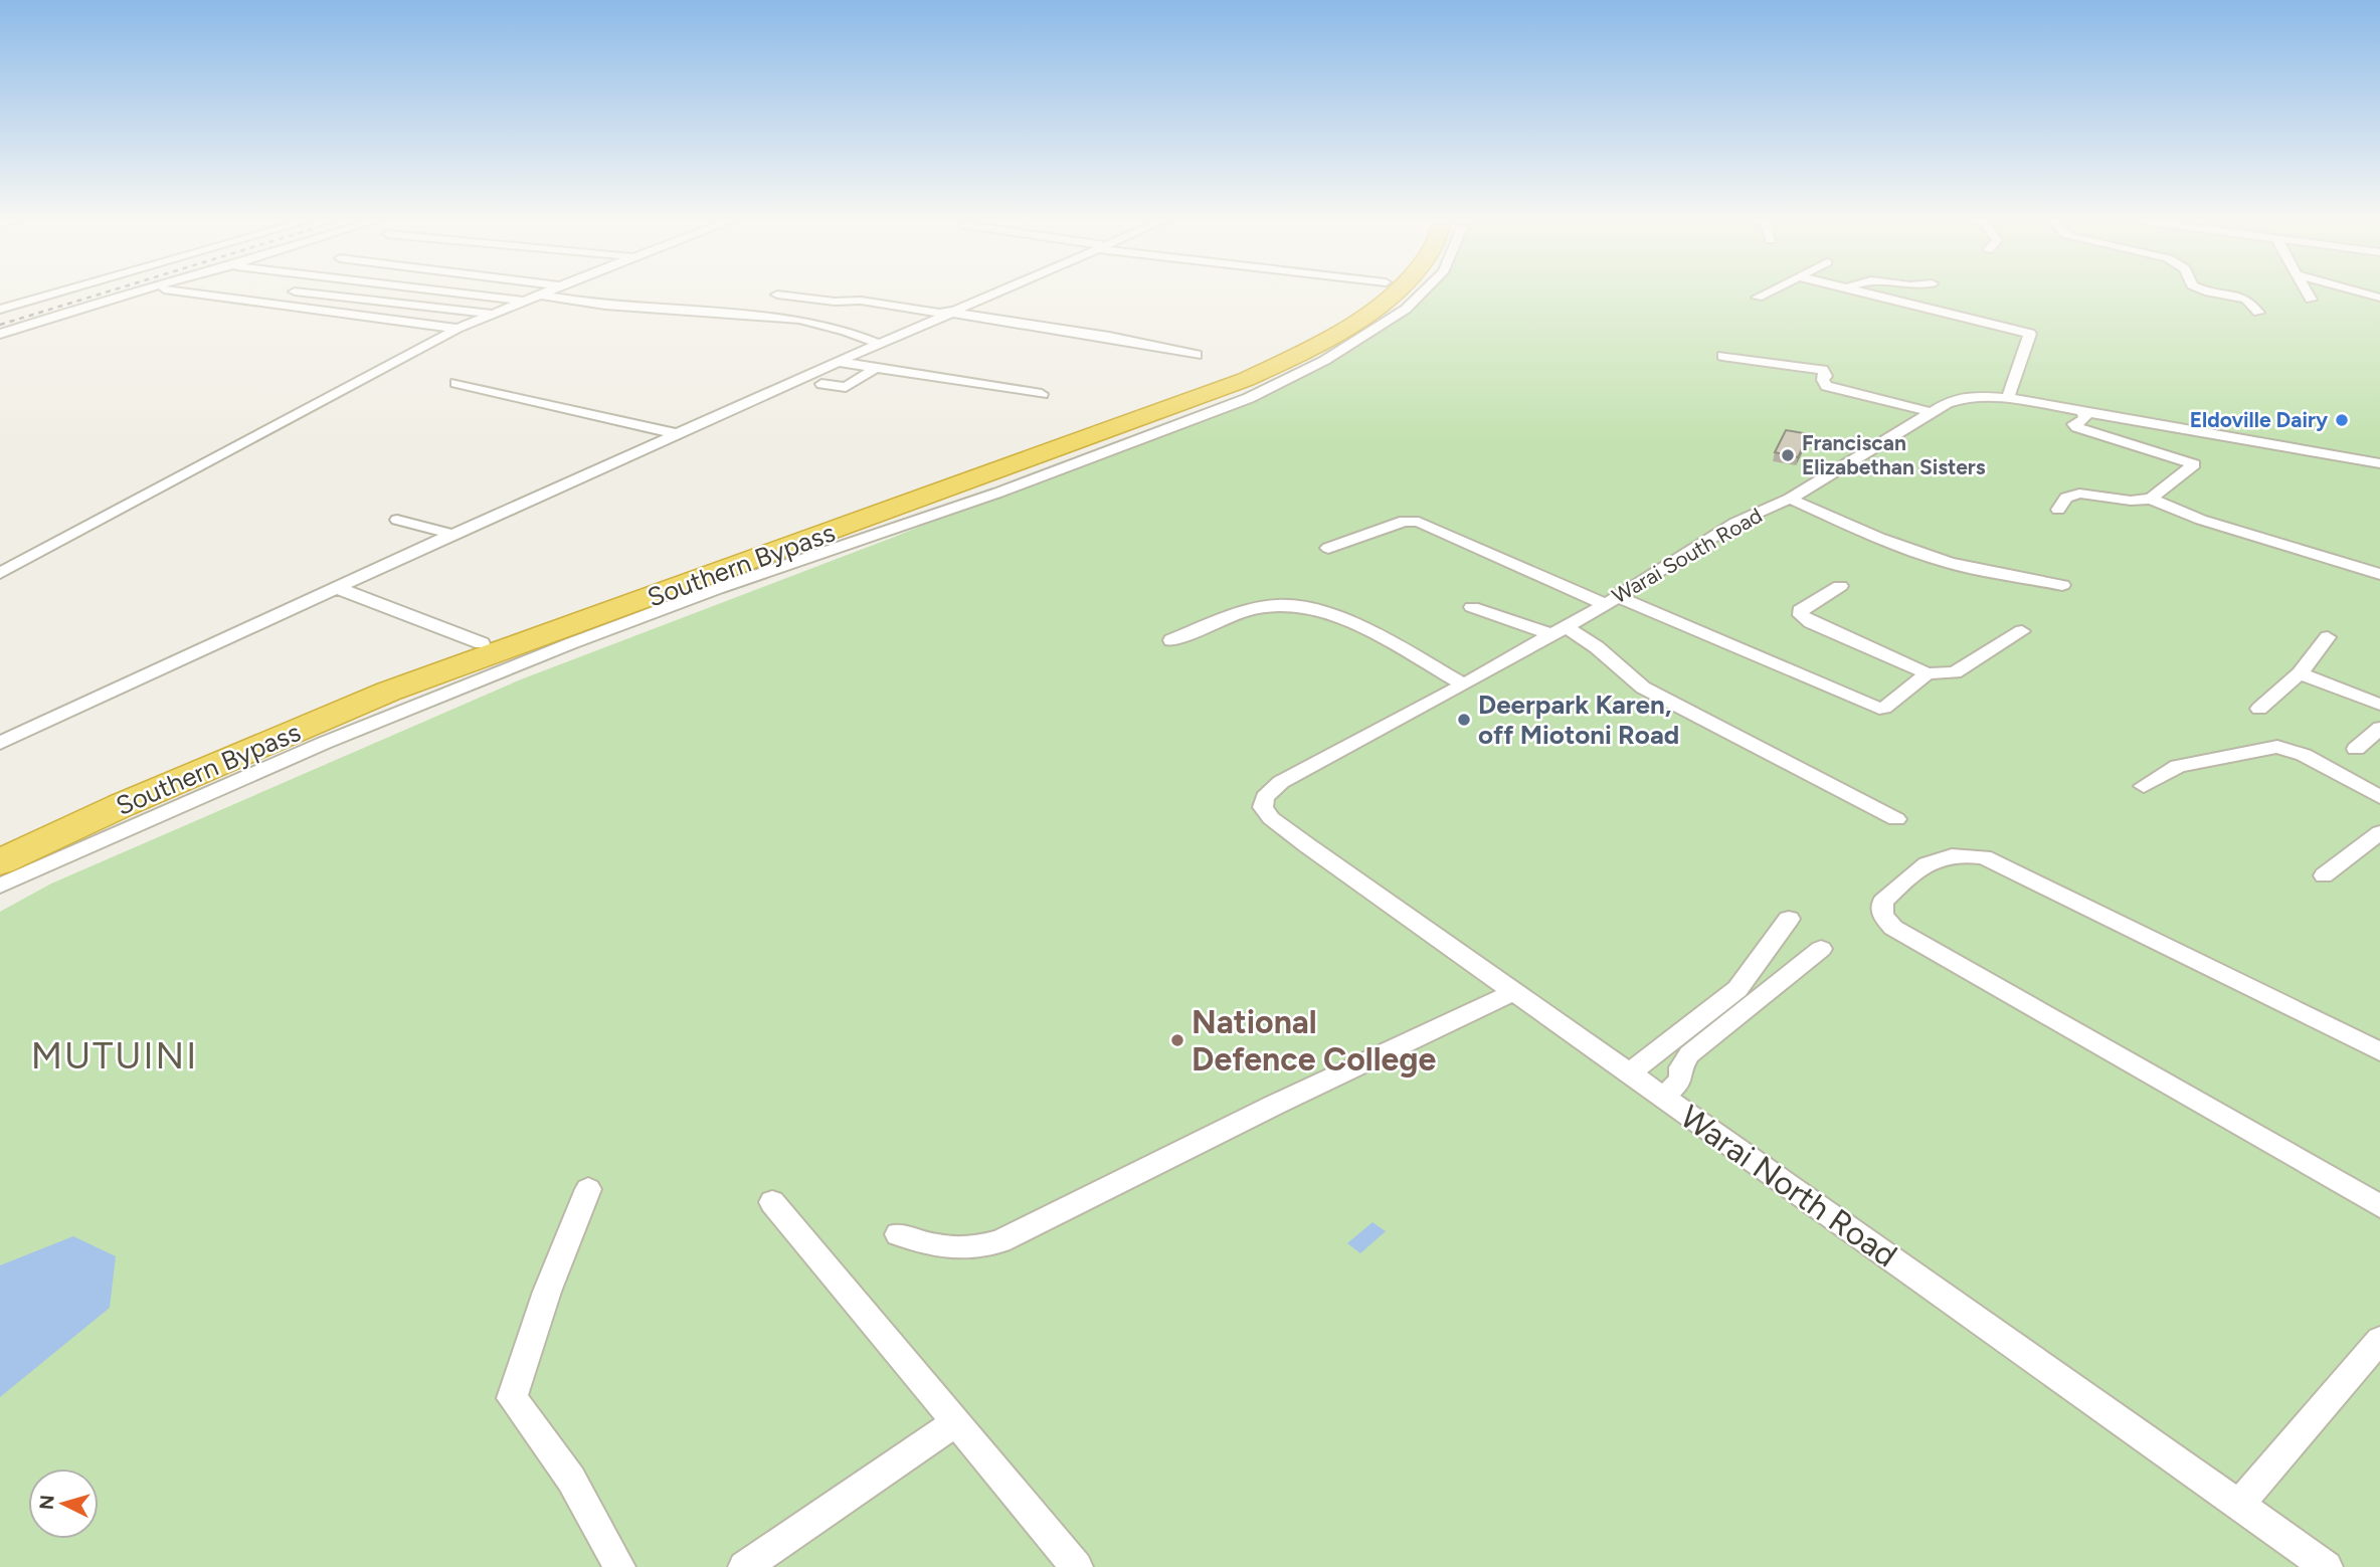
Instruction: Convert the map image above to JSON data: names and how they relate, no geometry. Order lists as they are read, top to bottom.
{
  "streets": {
    "highway": ["Southern Bypass"],
    "street": ["Warai South Road", "Warai North Road"]
  },
  "crossings": [
    ["Warai South Road", "Warai North Road"]
  ],
  "districts": ["MUTUINI"],
  "places": [
    "Eldoville Dairy",
    "Franciscan Elizabethan Sisters",
    "Deerpark Karen, off Miotoni Road",
    "National Defence College"
  ],
  "north": "left"
}
